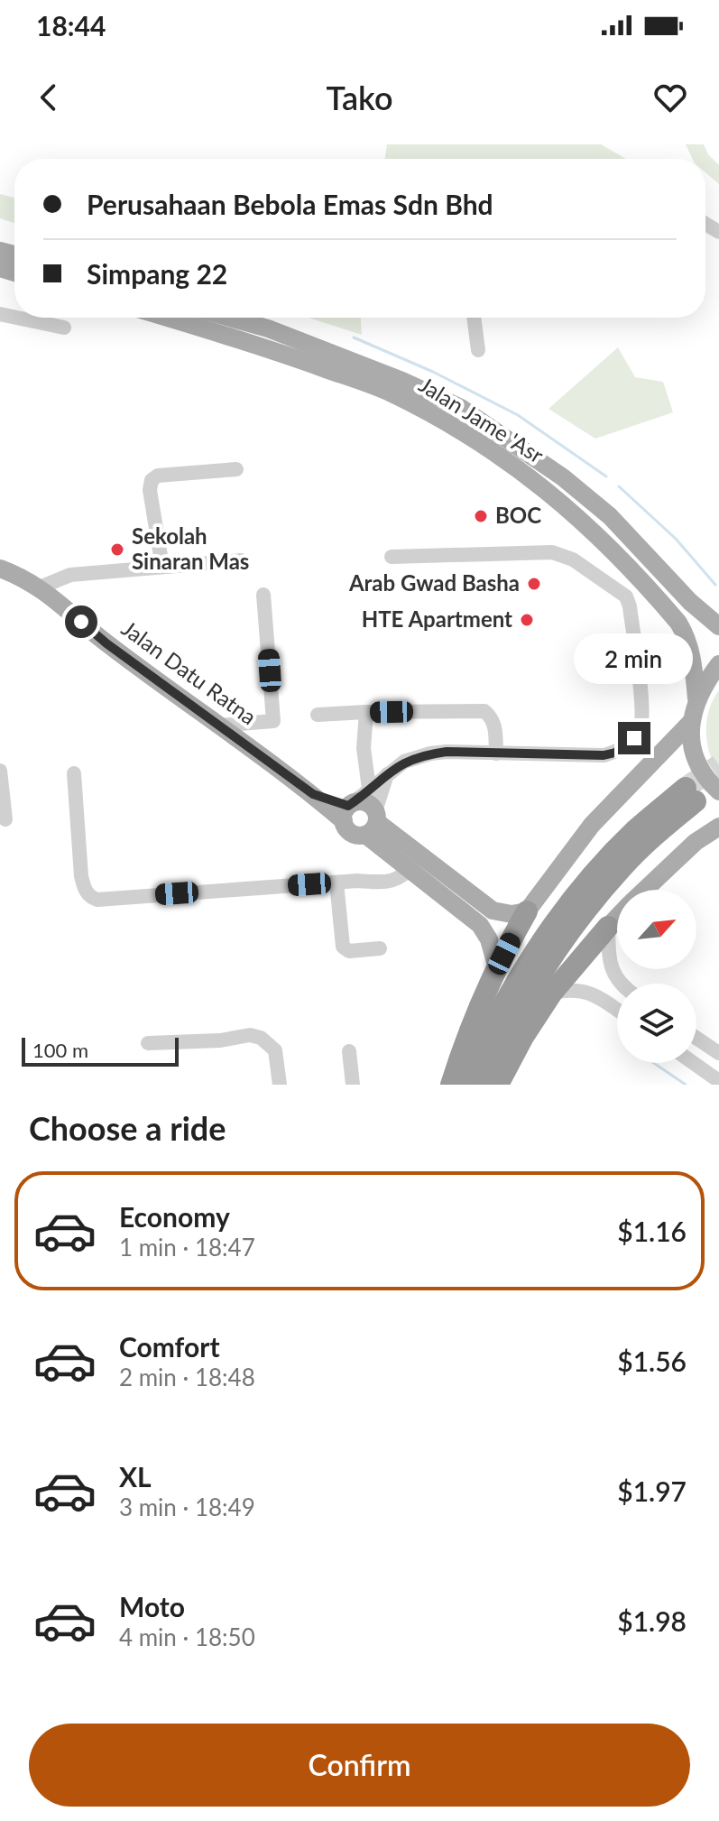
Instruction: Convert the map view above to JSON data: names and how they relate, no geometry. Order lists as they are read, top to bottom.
{
  "streets": {
    "main road": ["Jalan Jame 'Asr", "Jalan Datu Ratna"]
  },
  "places": [
    "BOC",
    "Sekolah Sinaran Mas",
    "Arab Gwad Basha",
    "HTE Apartment"
  ],
  "scale_bar": "100 m",
  "north": "top right",
  "page": {
    "status": "18:44",
    "header": "Tako",
    "banner": ["Perusahaan Bebola Emas Sdn Bhd", "Simpang 22"],
    "bubble": "2 min",
    "scale": "100 m",
    "heading": "Choose a ride",
    "list": [
      {
        "name": "Economy",
        "note": "1 min · 18:47",
        "value": "$1.16"
      },
      {
        "name": "Comfort",
        "note": "2 min · 18:48",
        "value": "$1.56"
      },
      {
        "name": "XL",
        "note": "3 min · 18:49",
        "value": "$1.97"
      },
      {
        "name": "Moto",
        "note": "4 min · 18:50",
        "value": "$1.98"
      }
    ],
    "buttons": "Confirm"
  }
}
